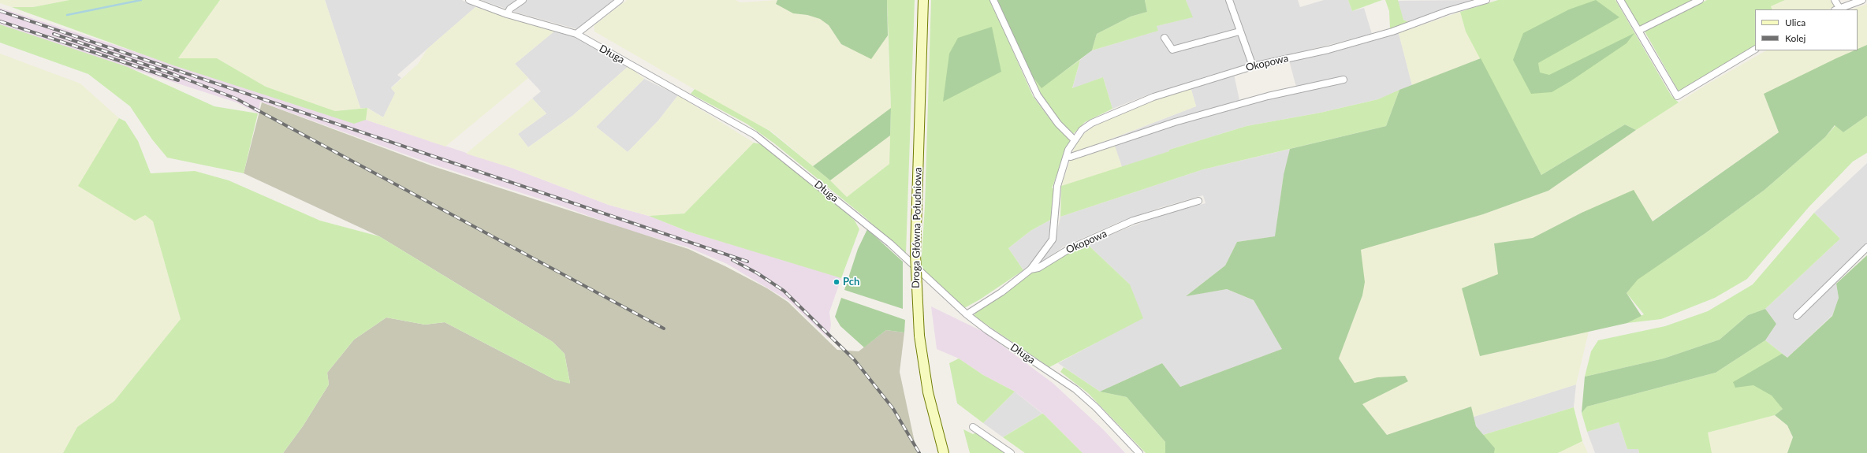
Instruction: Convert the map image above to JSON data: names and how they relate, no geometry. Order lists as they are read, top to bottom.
{
  "streets": {
    "main road": ["Droga Główna Południowa"],
    "street": ["Długa", "Okopowa"]
  },
  "crossings": [
    ["Długa", "Okopowa"]
  ],
  "places": ["Pch"],
  "legend": ["Ulica", "Kolej"]
}
